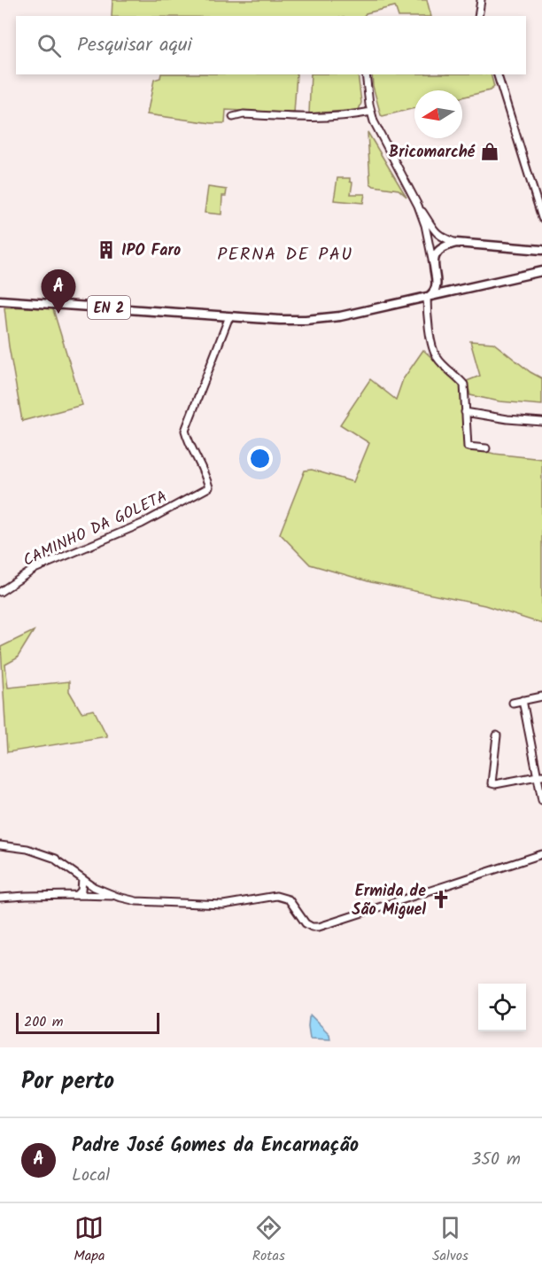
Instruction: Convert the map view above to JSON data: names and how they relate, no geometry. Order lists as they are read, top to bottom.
{
  "streets": {
    "main road": ["EN 2"],
    "street": ["CAMINHO DA GOLETA"]
  },
  "crossings": [
    ["EN 2", "CAMINHO DA GOLETA"]
  ],
  "districts": ["PERNA DE PAU"],
  "places": {
    "shop": ["Bricomarché"],
    "building": ["IPO Faro"],
    "church": ["Ermida de São Miguel"]
  },
  "scale_bar": "200 m",
  "north": "left",
  "page": {
    "search": "Pesquisar aqui",
    "pins": "A",
    "scale": "200 m",
    "heading": "Por perto",
    "list": [
      {
        "mark": "A",
        "name": "Padre José Gomes da Encarnação",
        "note": "Local",
        "value": "350 m"
      }
    ],
    "nav": ["Mapa", "Rotas", "Salvos"]
  }
}
